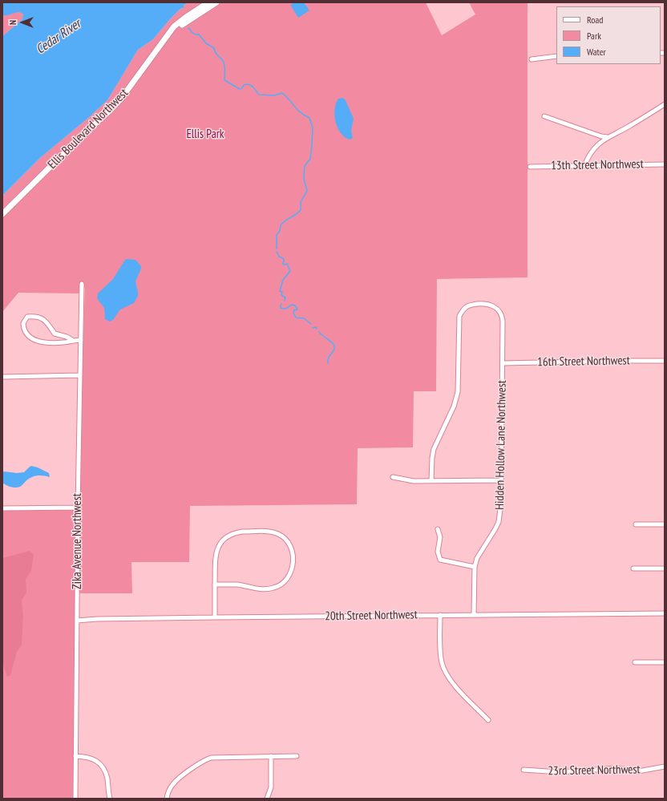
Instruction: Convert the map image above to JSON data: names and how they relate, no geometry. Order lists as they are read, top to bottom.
{
  "streets": {
    "street": [
      "Ellis Boulevard Northwest",
      "13th Street Northwest",
      "16th Street Northwest",
      "Hidden Hollow Lane Northwest",
      "Zika Avenue Northwest",
      "20th Street Northwest",
      "23rd Street Northwest"
    ]
  },
  "crossings": [
    ["16th Street Northwest", "Hidden Hollow Lane Northwest"],
    ["Hidden Hollow Lane Northwest", "20th Street Northwest"],
    ["Zika Avenue Northwest", "20th Street Northwest"]
  ],
  "water": ["Cedar River"],
  "parks": ["Ellis Park"],
  "legend": ["Road", "Park", "Water"],
  "north": "left"
}
